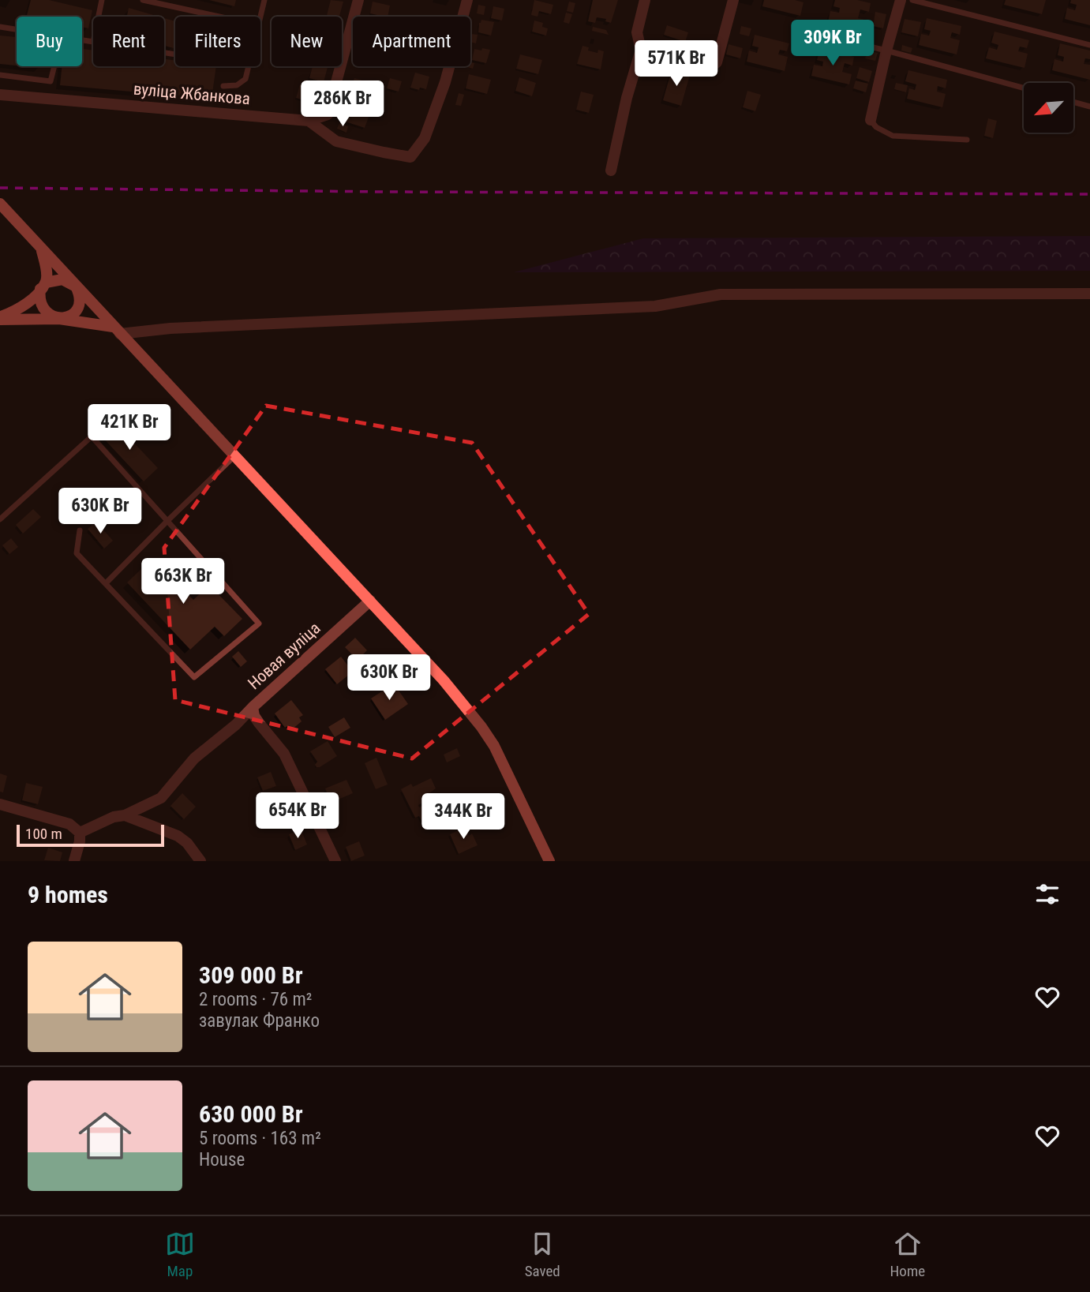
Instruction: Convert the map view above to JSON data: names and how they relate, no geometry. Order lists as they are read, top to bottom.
{
  "streets": {
    "street": ["вуліца Жбанкова", "Новая вуліца"]
  },
  "scale_bar": "100 m",
  "north": "bottom left",
  "page": {
    "chip": [
      "Buy",
      "Rent",
      "Filters",
      "New",
      "Apartment"
    ],
    "price": [
      "309K Br",
      "571K Br",
      "286K Br",
      "421K Br",
      "630K Br",
      "663K Br",
      "630K Br",
      "654K Br",
      "344K Br"
    ],
    "scale": "100 m",
    "heading": "9 homes",
    "list": [
      {
        "name": "309 000 Br",
        "note": "2 rooms · 76 m² · завулак Франко"
      },
      {
        "name": "630 000 Br",
        "note": "5 rooms · 163 m² · House"
      }
    ],
    "tabs": ["Map", "Saved", "Home"]
  }
}
